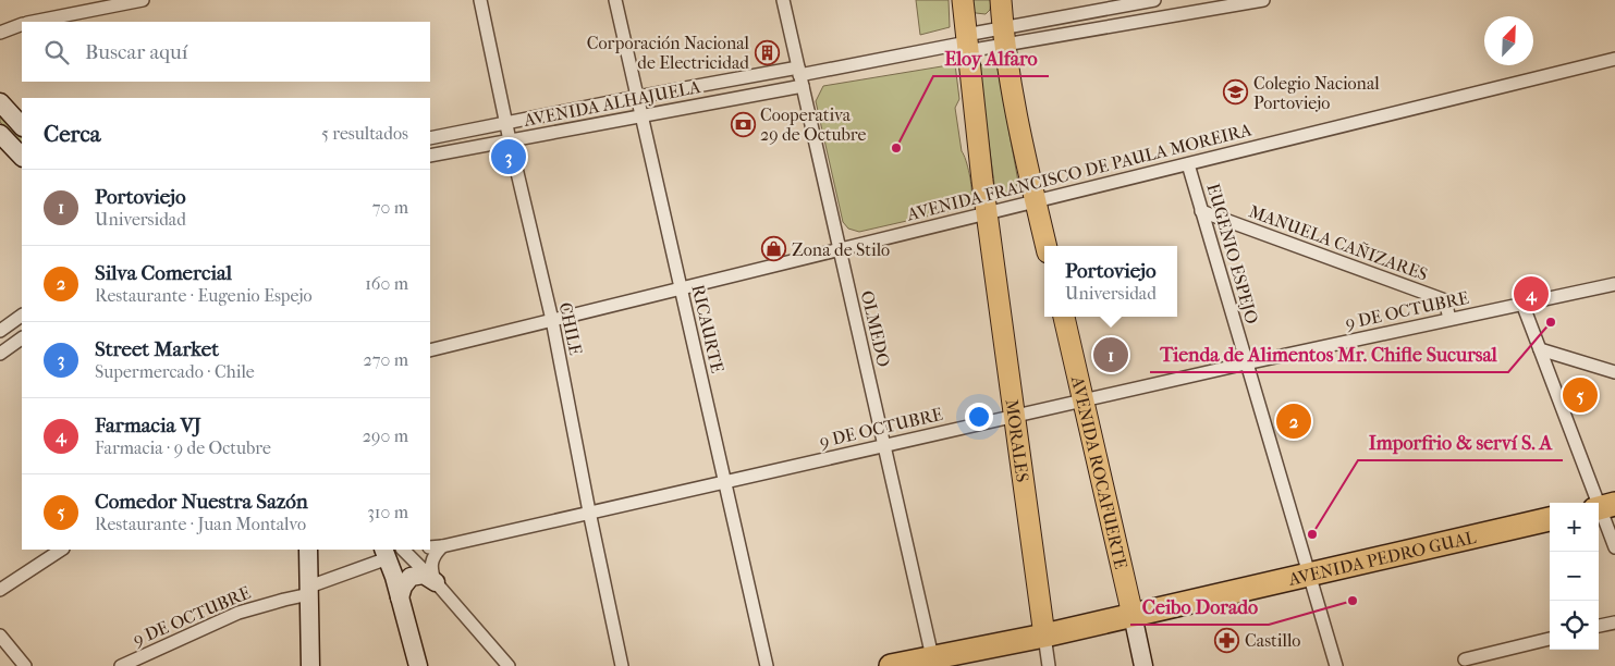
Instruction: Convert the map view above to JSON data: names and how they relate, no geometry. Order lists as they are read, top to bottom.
{
  "streets": {
    "highway": ["AVENIDA PEDRO GUAL"],
    "main road": ["MORALES", "AVENIDA ROCAFUERTE"],
    "street": [
      "AVENIDA ALHAJUELA",
      "AVENIDA FRANCISCO DE PAULA MOREIRA",
      "MANUELA CAÑIZARES",
      "EUGENIO ESPEJO",
      "9 DE OCTUBRE",
      "CHILE",
      "RICAURTE",
      "OLMEDO"
    ]
  },
  "crossings": [
    ["AVENIDA ALHAJUELA", "CHILE"],
    ["AVENIDA ALHAJUELA", "RICAURTE"],
    ["AVENIDA ALHAJUELA", "OLMEDO"],
    ["AVENIDA FRANCISCO DE PAULA MOREIRA", "EUGENIO ESPEJO"],
    ["AVENIDA FRANCISCO DE PAULA MOREIRA", "CHILE"],
    ["AVENIDA FRANCISCO DE PAULA MOREIRA", "RICAURTE"],
    ["AVENIDA FRANCISCO DE PAULA MOREIRA", "OLMEDO"],
    ["AVENIDA FRANCISCO DE PAULA MOREIRA", "MORALES"],
    ["MANUELA CAÑIZARES", "EUGENIO ESPEJO"],
    ["MANUELA CAÑIZARES", "9 DE OCTUBRE"],
    ["EUGENIO ESPEJO", "9 DE OCTUBRE"],
    ["EUGENIO ESPEJO", "AVENIDA PEDRO GUAL"],
    ["9 DE OCTUBRE", "CHILE"],
    ["9 DE OCTUBRE", "RICAURTE"],
    ["9 DE OCTUBRE", "OLMEDO"],
    ["9 DE OCTUBRE", "MORALES"],
    ["9 DE OCTUBRE", "AVENIDA ROCAFUERTE"],
    ["OLMEDO", "AVENIDA PEDRO GUAL"],
    ["MORALES", "AVENIDA PEDRO GUAL"],
    ["AVENIDA ROCAFUERTE", "AVENIDA PEDRO GUAL"]
  ],
  "places": {
    "building": ["Corporación Nacional de Electricidad"],
    "school or university": ["Colegio Nacional Portoviejo"],
    "bank": ["Cooperativa 29 de Octubre"],
    "other": [
      "Eloy Alfaro",
      "Tienda de Alimentos Mr. Chifle Sucursal",
      "Imporfrio & serví S. A",
      "Ceibo Dorado"
    ],
    "shop": ["Zona de Stilo"],
    "pharmacy": ["Castillo"]
  },
  "north": "top right",
  "page": {
    "search": "Buscar aquí",
    "heading": ["Cerca", "5 resultados"],
    "pins": [
      "3",
      "4",
      "1",
      "5",
      "2"
    ],
    "list": [
      {
        "mark": "1",
        "name": "Portoviejo",
        "note": "Universidad",
        "value": "70 m"
      },
      {
        "mark": "2",
        "name": "Silva Comercial",
        "note": "Restaurante · Eugenio Espejo",
        "value": "160 m"
      },
      {
        "mark": "3",
        "name": "Street Market",
        "note": "Supermercado · Chile",
        "value": "270 m"
      },
      {
        "mark": "4",
        "name": "Farmacia VJ",
        "note": "Farmacia · 9 de Octubre",
        "value": "290 m"
      },
      {
        "mark": "5",
        "name": "Comedor Nuestra Sazón",
        "note": "Restaurante · Juan Montalvo",
        "value": "310 m"
      }
    ],
    "popup": ["Portoviejo", "Universidad"],
    "map_buttons": ["+", "−"]
  }
}
